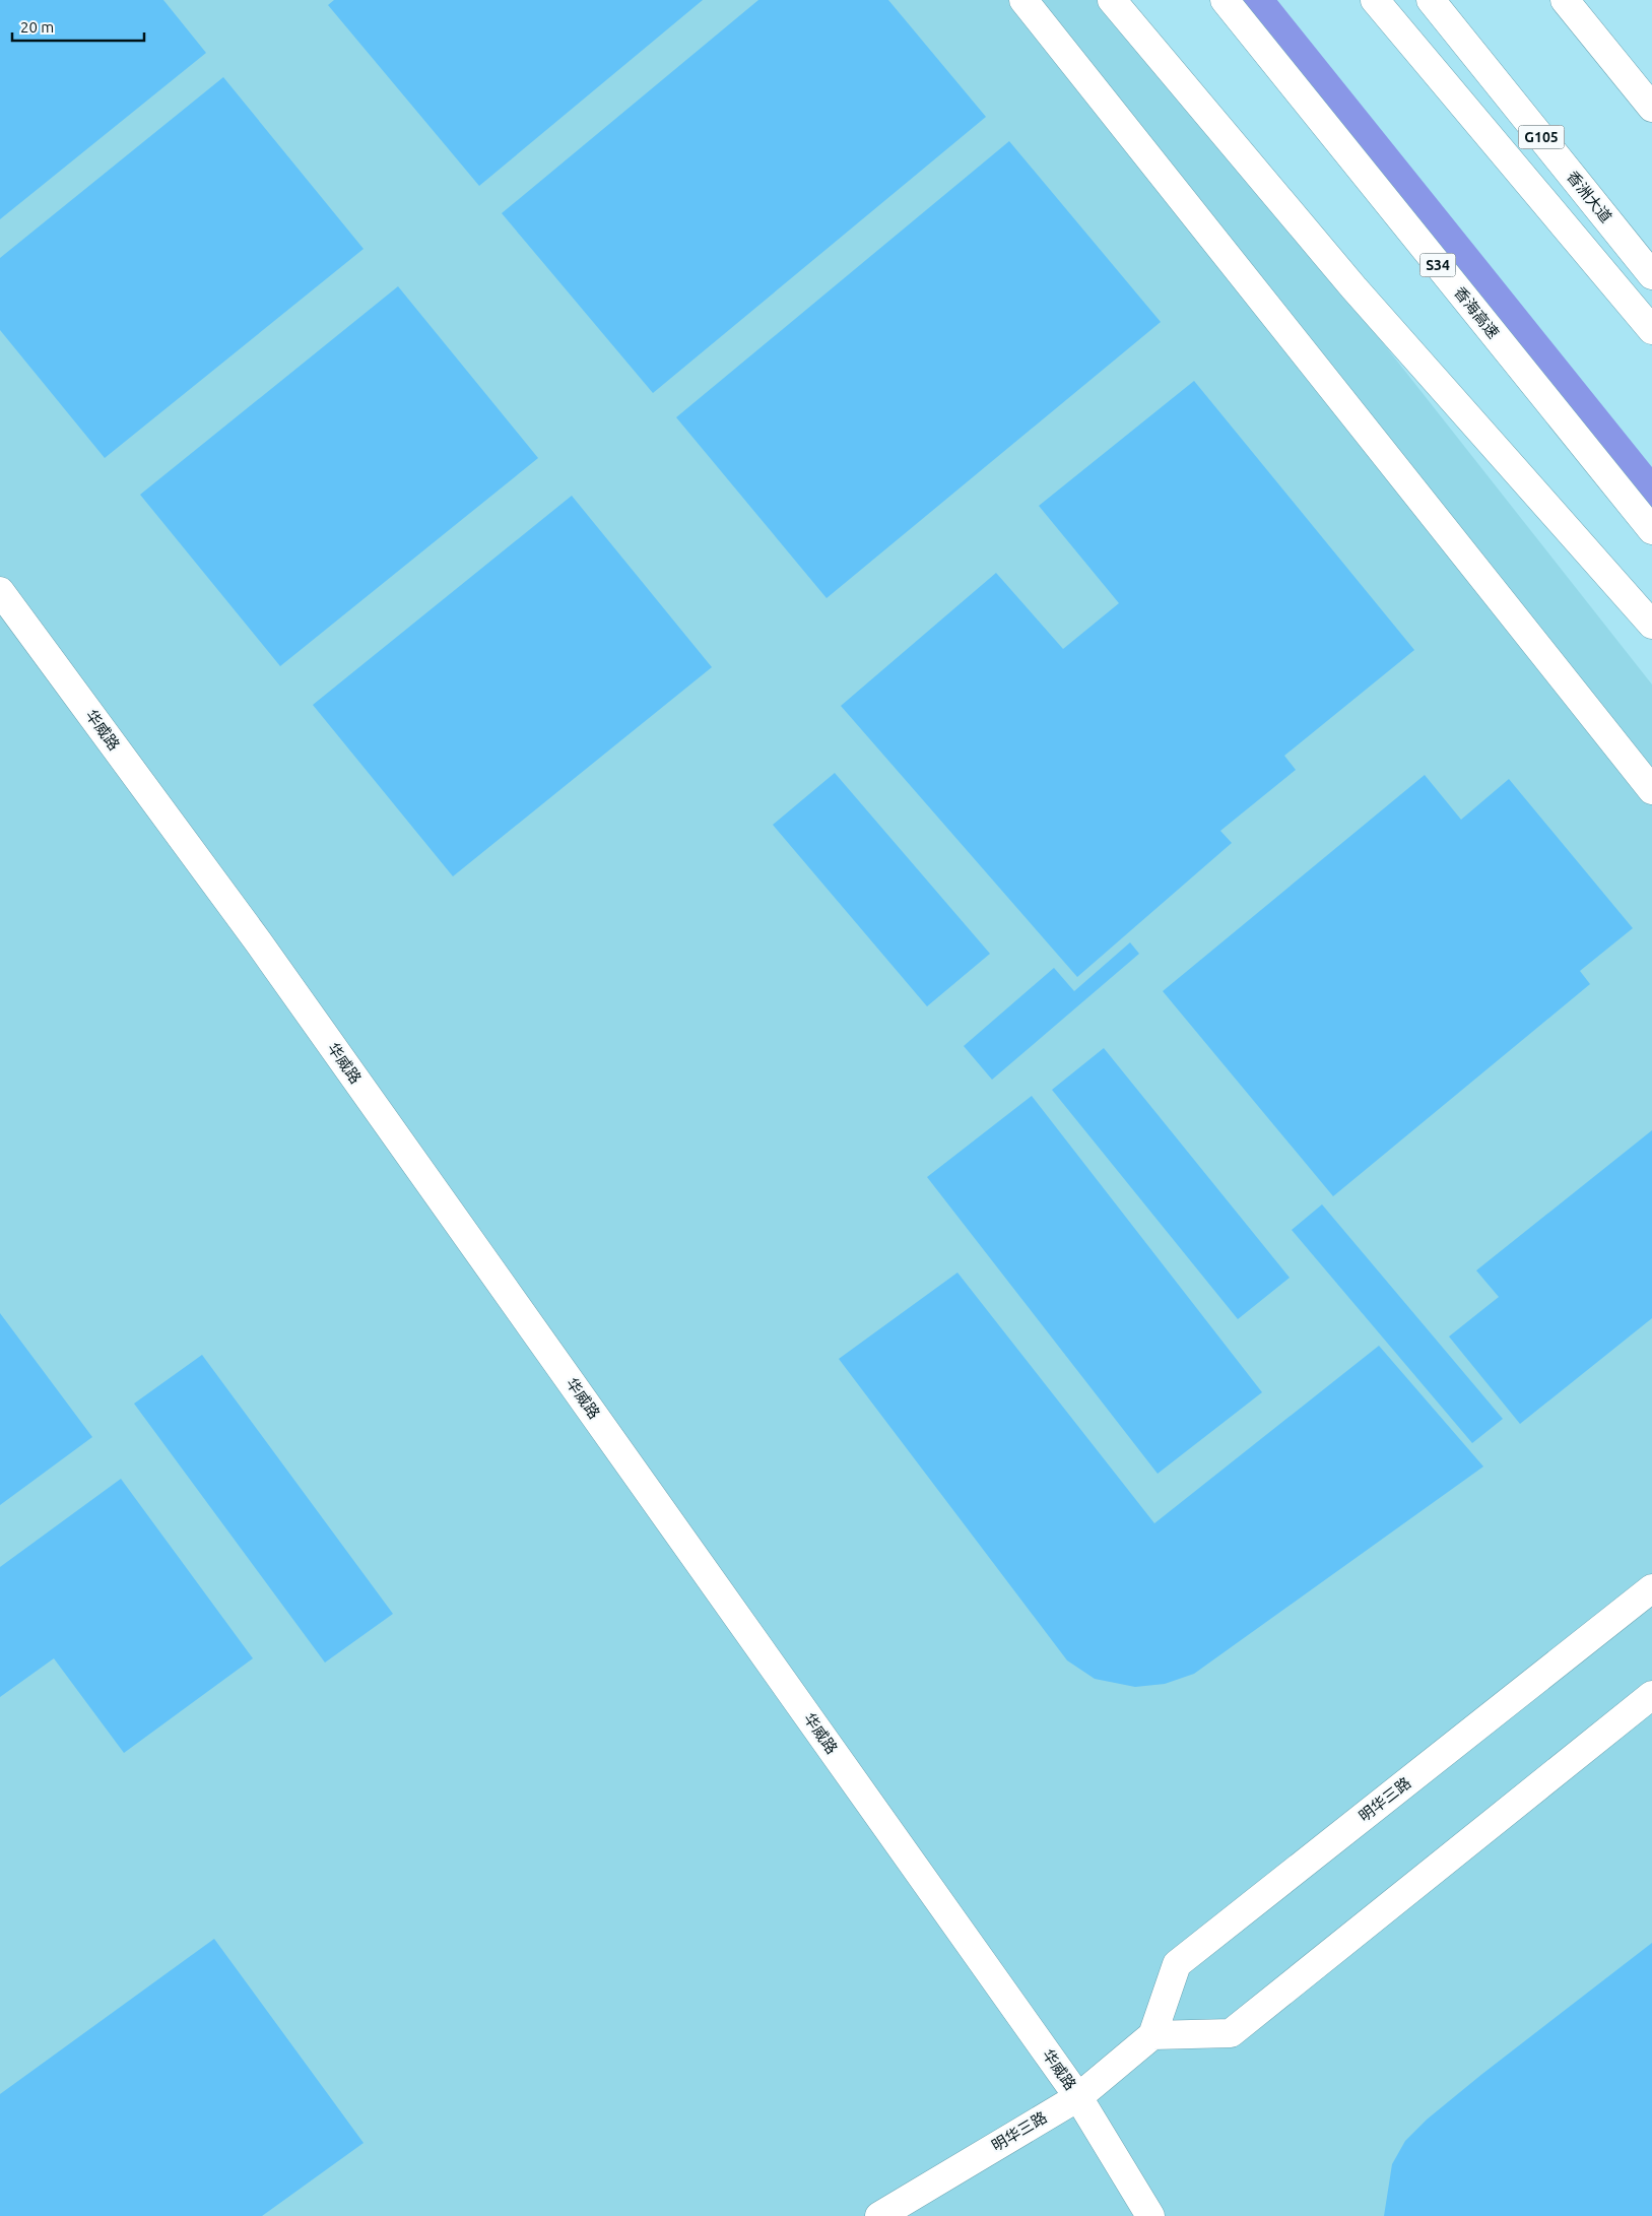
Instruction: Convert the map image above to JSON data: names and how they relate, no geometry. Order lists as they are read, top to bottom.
{
  "streets": {
    "main road": [
      "G105",
      "香洲大道",
      "S34",
      "香海高速",
      "华威路",
      "明华三路"
    ]
  },
  "crossings": [
    ["华威路", "明华三路"]
  ],
  "scale_bar": "20 m"
}
